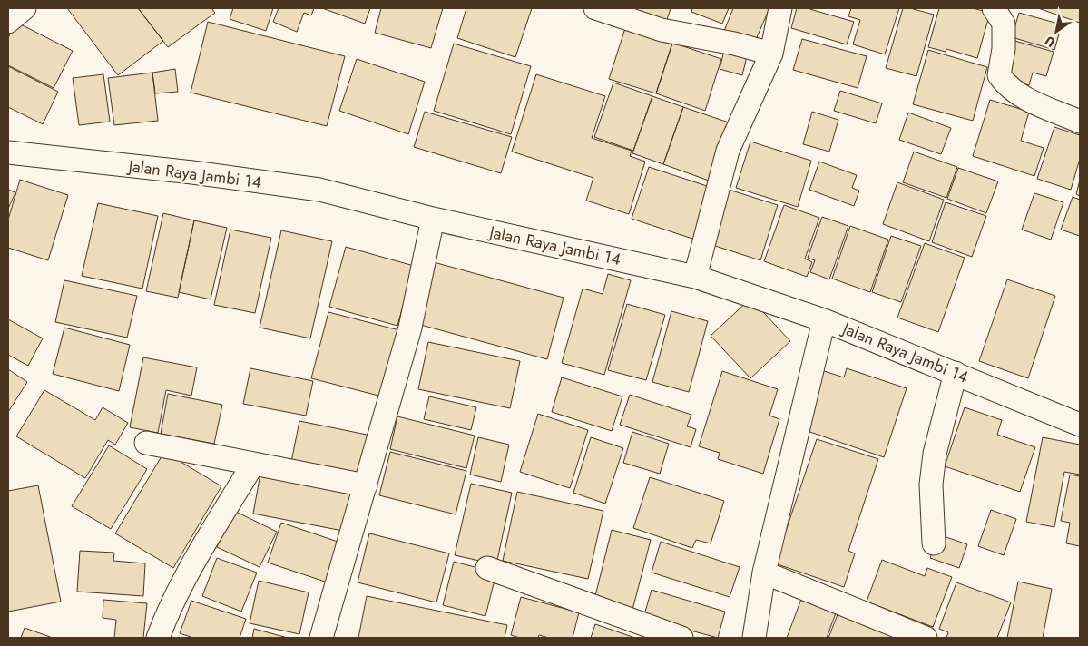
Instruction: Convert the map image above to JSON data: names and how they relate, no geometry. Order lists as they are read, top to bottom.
{
  "streets": {
    "street": ["Jalan Raya Jambi 14"]
  },
  "north": "bottom left"
}
